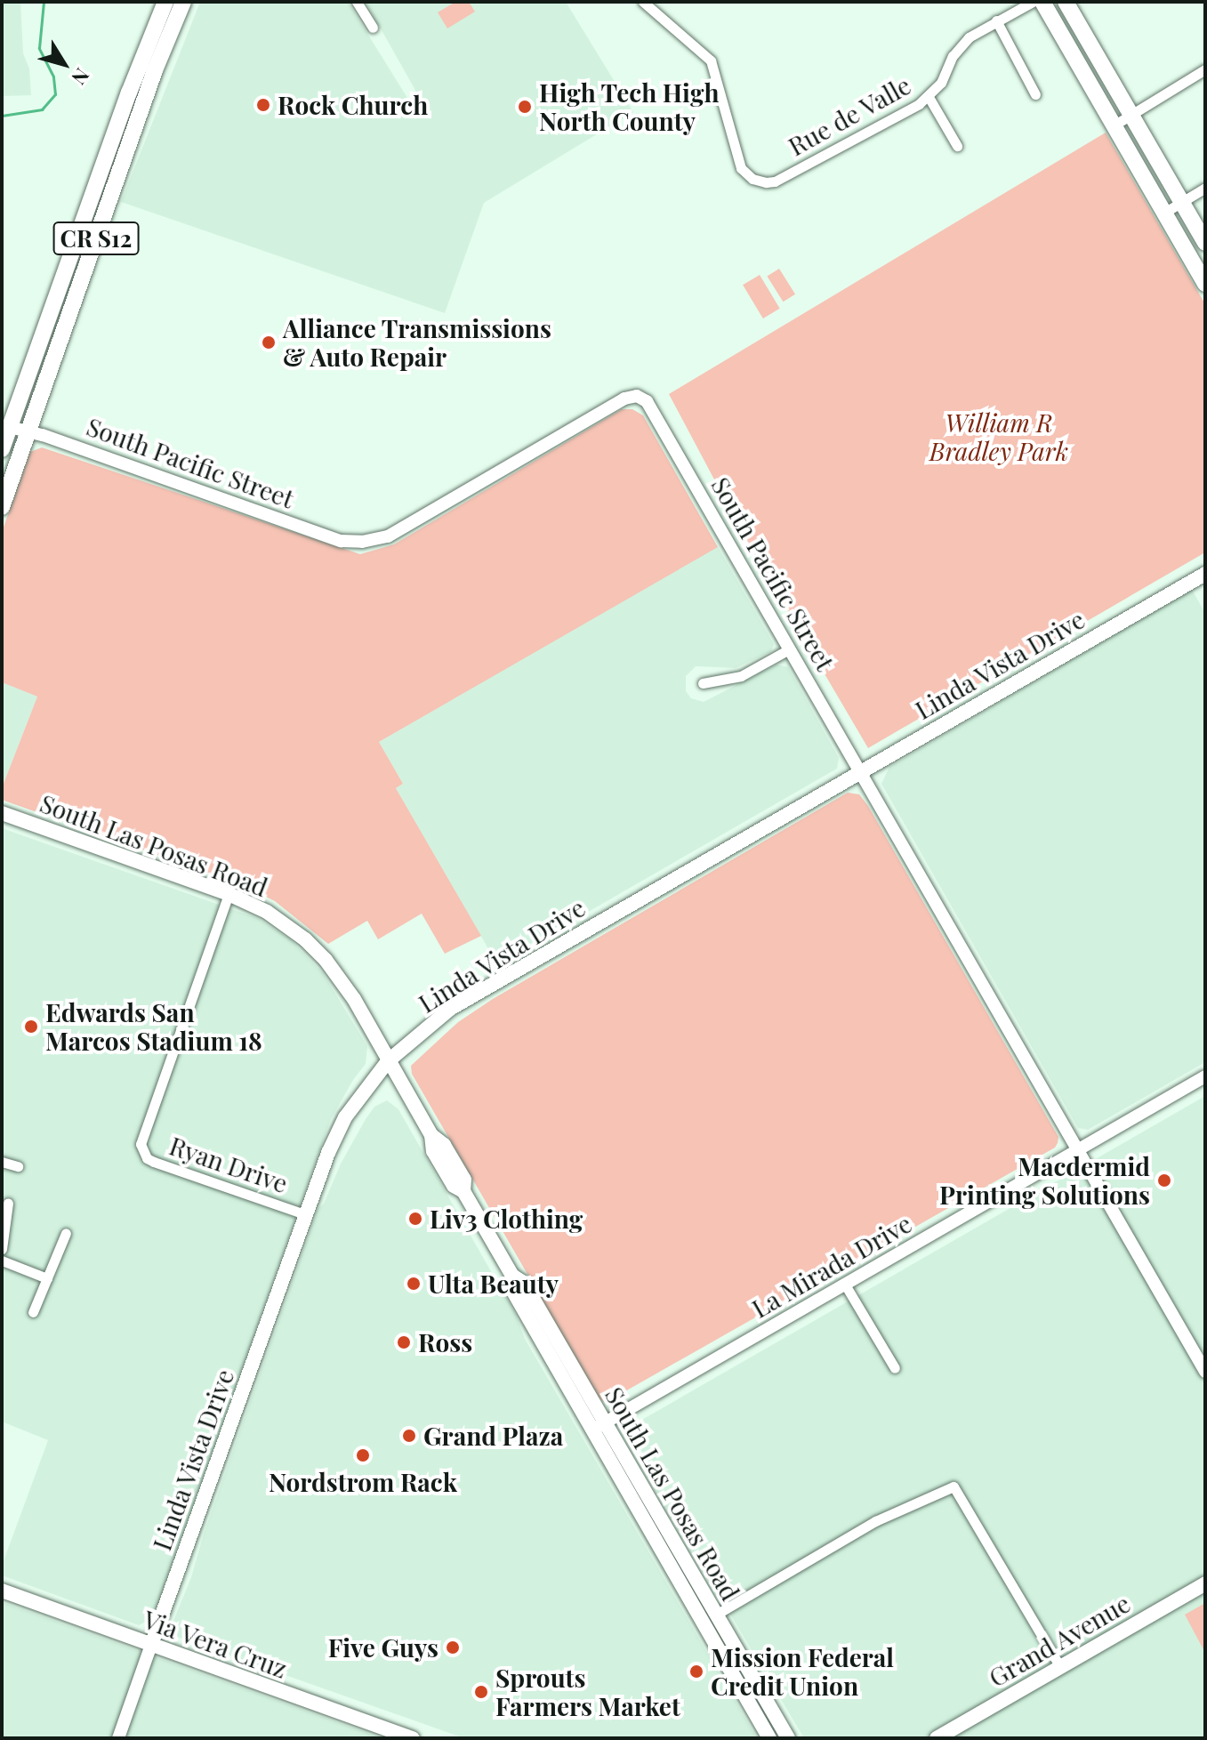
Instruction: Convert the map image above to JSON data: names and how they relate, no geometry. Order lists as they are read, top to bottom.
{
  "streets": {
    "main road": [
      "CR S12",
      "Linda Vista Drive",
      "South Las Posas Road",
      "Grand Avenue",
      "Via Vera Cruz"
    ],
    "street": [
      "Rue de Valle",
      "South Pacific Street",
      "Ryan Drive",
      "La Mirada Drive"
    ]
  },
  "crossings": [
    ["CR S12", "South Pacific Street"],
    ["South Pacific Street", "Linda Vista Drive"],
    ["South Pacific Street", "La Mirada Drive"],
    ["Linda Vista Drive", "South Las Posas Road"],
    ["Linda Vista Drive", "Ryan Drive"],
    ["Linda Vista Drive", "Via Vera Cruz"],
    ["South Las Posas Road", "Ryan Drive"],
    ["South Las Posas Road", "La Mirada Drive"]
  ],
  "parks": ["William R Bradley Park"],
  "places": [
    "Rock Church",
    "High Tech High North County",
    "Alliance Transmissions & Auto Repair",
    "Edwards San Marcos Stadium 18",
    "Macdermid Printing Solutions",
    "Liv3 Clothing",
    "Ulta Beauty",
    "Ross",
    "Grand Plaza",
    "Nordstrom Rack",
    "Five Guys",
    "Mission Federal Credit Union",
    "Sprouts Farmers Market"
  ],
  "north": "bottom right"
}
